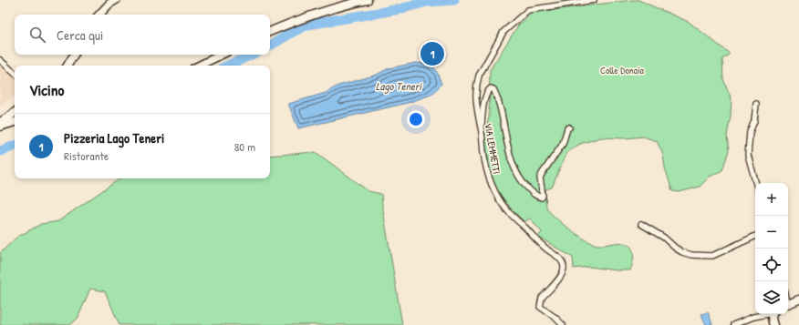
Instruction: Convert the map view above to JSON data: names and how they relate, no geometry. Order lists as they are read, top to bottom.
{
  "streets": {
    "street": ["VIA LEMMETTI"]
  },
  "water": ["Lago Teneri"],
  "parks": ["Colle Donaia"],
  "page": {
    "search": "Cerca qui",
    "pins": "1",
    "heading": "Vicino",
    "list": [
      {
        "mark": "1",
        "name": "Pizzeria Lago Teneri",
        "note": "Ristorante",
        "value": "80 m"
      }
    ],
    "map_buttons": ["+", "−"]
  }
}
